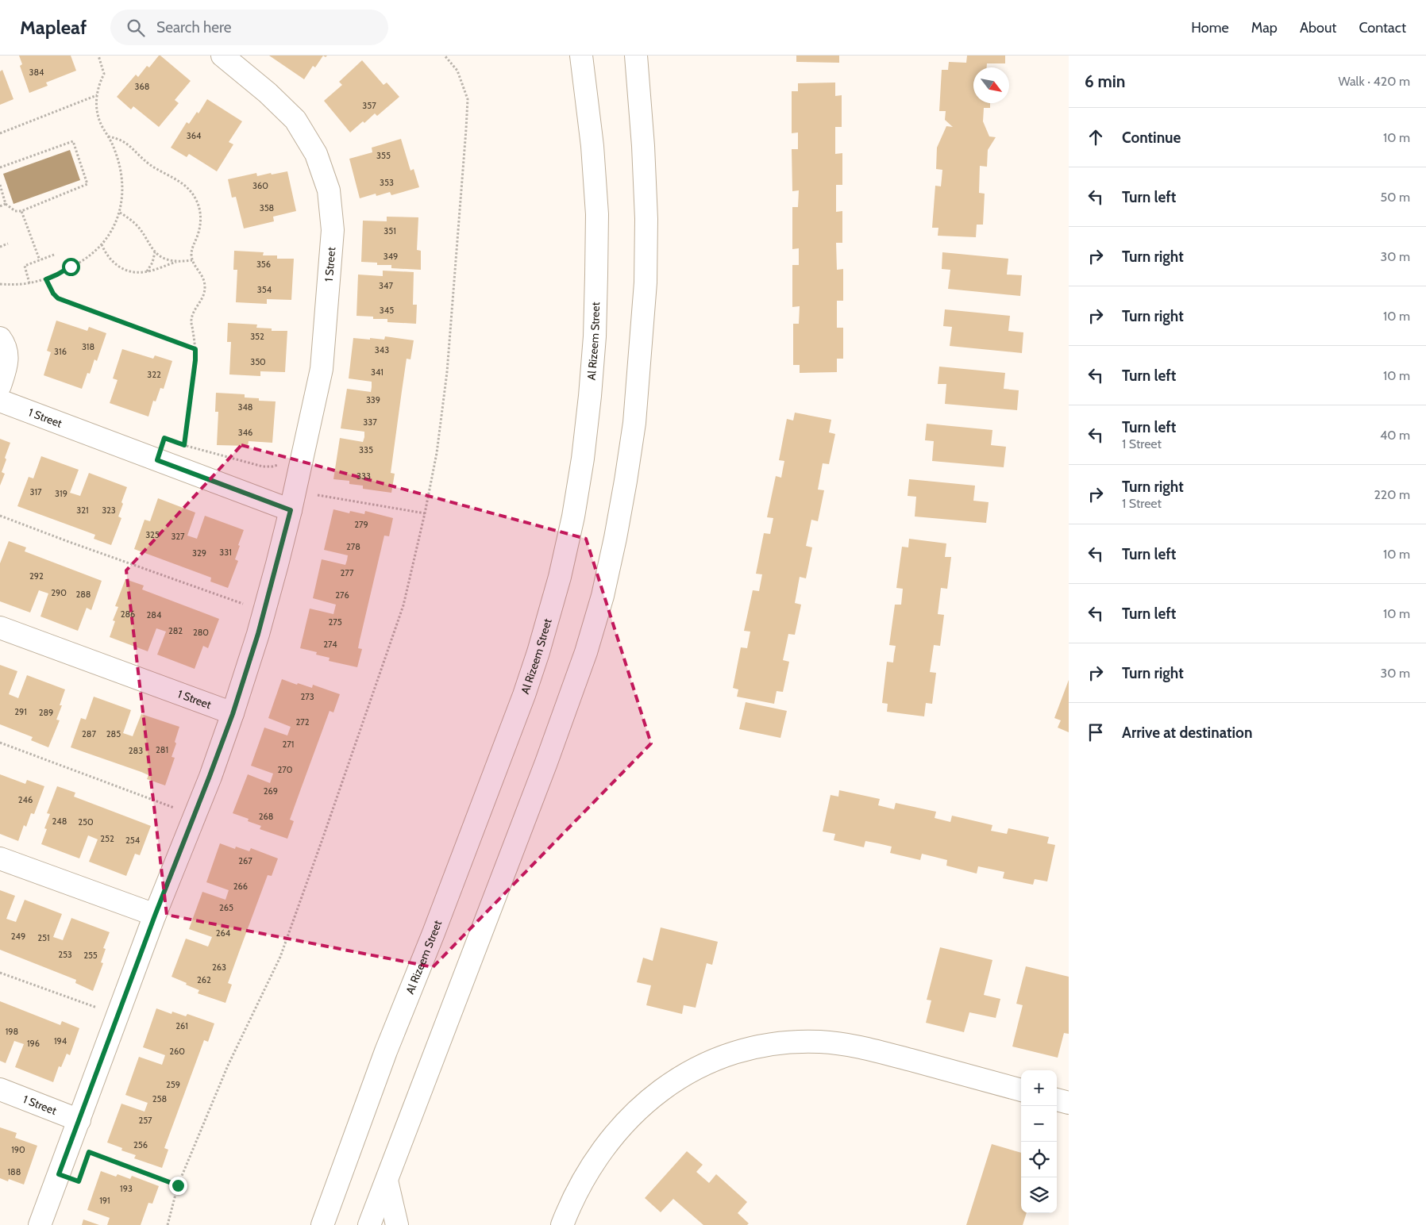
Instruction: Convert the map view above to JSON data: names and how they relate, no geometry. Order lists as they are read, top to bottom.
{
  "streets": {
    "street": ["1 Street", "Al Rizeem Street"]
  },
  "house_numbers": [
    "384",
    "368",
    "357",
    "364",
    "355",
    "353",
    "360",
    "358",
    "351",
    "349",
    "356",
    "347",
    "354",
    "345",
    "352",
    "318",
    "343",
    "316",
    "350",
    "341",
    "322",
    "339",
    "348",
    "337",
    "346",
    "335",
    "333",
    "317",
    "319",
    "321",
    "323",
    "279",
    "325",
    "327",
    "278",
    "331",
    "329",
    "277",
    "292",
    "290",
    "288",
    "276",
    "286",
    "284",
    "275",
    "282",
    "280",
    "274",
    "273",
    "291",
    "289",
    "272",
    "287",
    "285",
    "271",
    "281",
    "283",
    "270",
    "269",
    "246",
    "268",
    "248",
    "250",
    "252",
    "254",
    "267",
    "266",
    "265",
    "264",
    "249",
    "251",
    "253",
    "255",
    "263",
    "262",
    "261",
    "198",
    "194",
    "196",
    "260",
    "259",
    "258",
    "257",
    "256",
    "190",
    "188",
    "193",
    "191"
  ],
  "north": "bottom right",
  "page": {
    "header": "Mapleaf",
    "search": "Search here",
    "nav": [
      "Home",
      "Map",
      "About",
      "Contact"
    ],
    "heading": ["6 min", "Walk · 420 m"],
    "list": [
      ["Continue", "10 m"],
      ["Turn left", "50 m"],
      ["Turn right", "30 m"],
      ["Turn right", "10 m"],
      ["Turn left", "10 m"],
      ["Turn left", "1 Street", "40 m"],
      ["Turn right", "1 Street", "220 m"],
      ["Turn left", "10 m"],
      ["Turn left", "10 m"],
      ["Turn right", "30 m"],
      "Arrive at destination"
    ],
    "map_buttons": ["+", "−"]
  }
}
